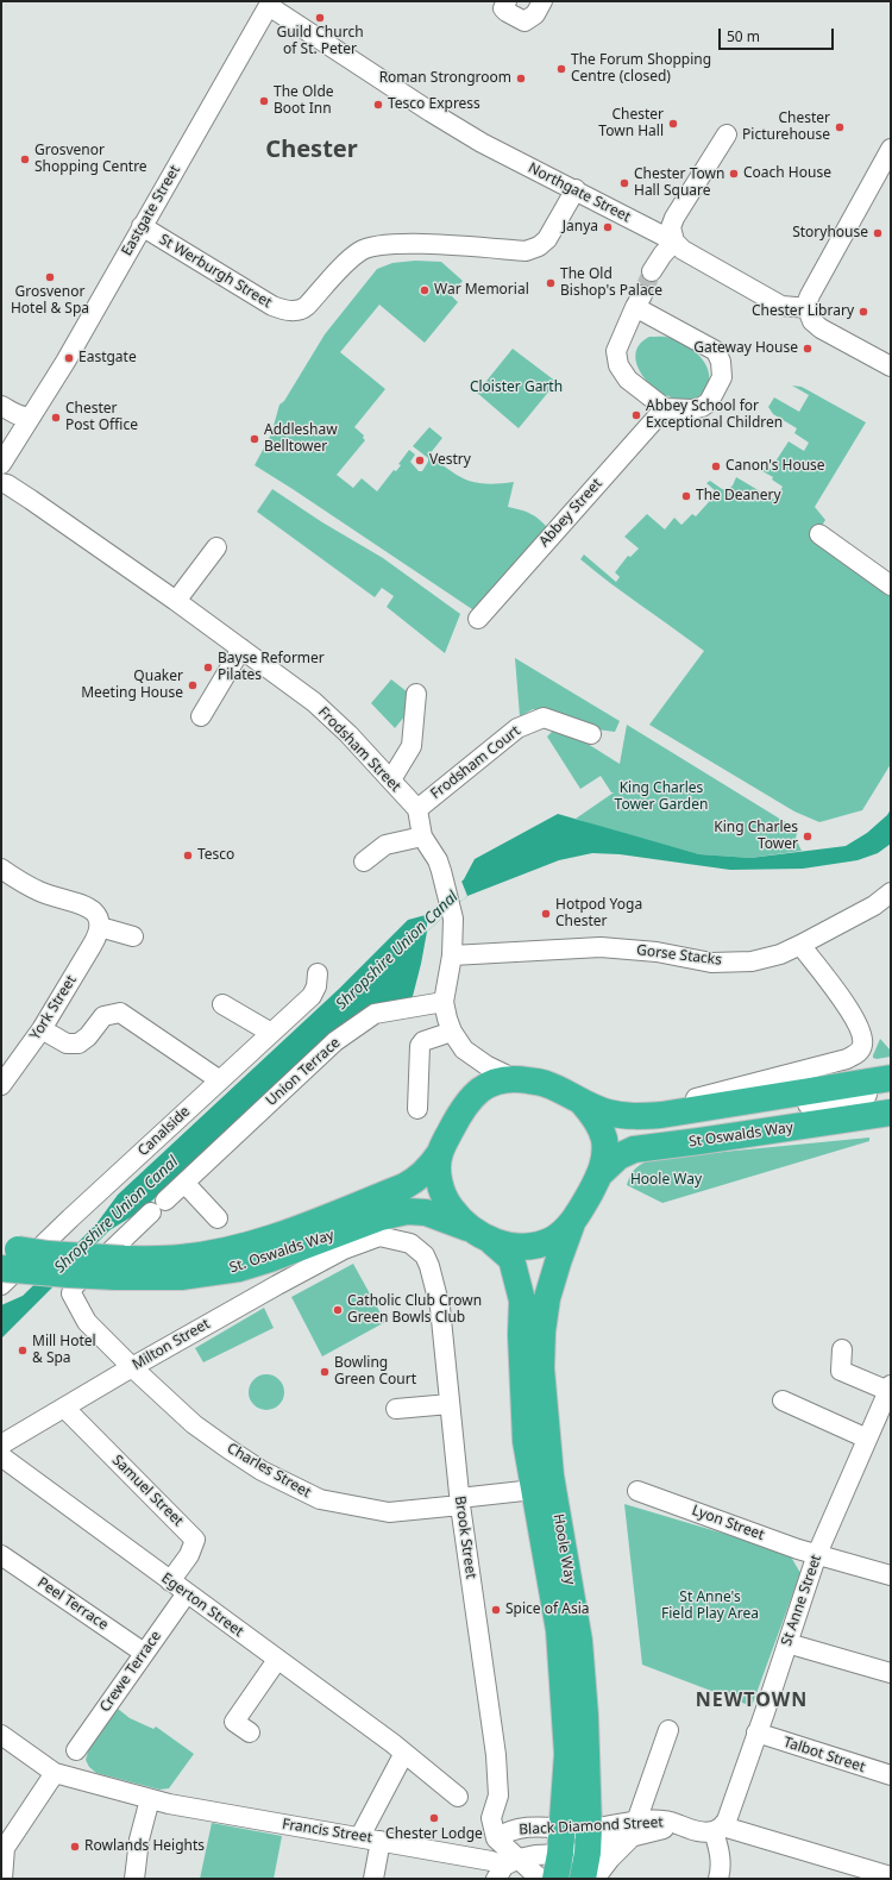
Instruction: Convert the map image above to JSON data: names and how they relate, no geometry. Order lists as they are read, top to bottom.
{
  "streets": {
    "highway": ["St Oswalds Way", "St. Oswalds Way", "Hoole Way"],
    "street": [
      "Northgate Street",
      "Eastgate Street",
      "St Werburgh Street",
      "Abbey Street",
      "Frodsham Street",
      "Frodsham Court",
      "Gorse Stacks",
      "York Street",
      "Union Terrace",
      "Canalside",
      "Milton Street",
      "Charles Street",
      "Samuel Street",
      "Lyon Street",
      "Brook Street",
      "St Anne Street",
      "Peel Terrace",
      "Egerton Street",
      "Crewe Terrace",
      "Talbot Street",
      "Black Diamond Street",
      "Francis Street"
    ]
  },
  "crossings": [
    ["Northgate Street", "Eastgate Street"],
    ["Northgate Street", "St Werburgh Street"],
    ["Eastgate Street", "St Werburgh Street"],
    ["Frodsham Street", "Frodsham Court"],
    ["Union Terrace", "Charles Street"],
    ["St Oswalds Way", "St. Oswalds Way"],
    ["St Oswalds Way", "Hoole Way"],
    ["St. Oswalds Way", "Milton Street"],
    ["St. Oswalds Way", "Hoole Way"],
    ["Milton Street", "Charles Street"],
    ["Milton Street", "Samuel Street"],
    ["Milton Street", "Brook Street"],
    ["Charles Street", "Brook Street"],
    ["Charles Street", "Hoole Way"],
    ["Samuel Street", "Egerton Street"],
    ["Lyon Street", "St Anne Street"],
    ["Brook Street", "Black Diamond Street"],
    ["Brook Street", "Francis Street"],
    ["Hoole Way", "Black Diamond Street"],
    ["St Anne Street", "Talbot Street"],
    ["St Anne Street", "Black Diamond Street"],
    ["Peel Terrace", "Crewe Terrace"],
    ["Egerton Street", "Crewe Terrace"],
    ["Black Diamond Street", "Francis Street"]
  ],
  "districts": ["Chester", "NEWTOWN"],
  "water": ["Shropshire Union Canal"],
  "parks": [
    "Cloister Garth",
    "King Charles Tower Garden",
    "Hoole Way",
    "St Anne's Field Play Area"
  ],
  "places": [
    "Guild Church of St. Peter",
    "The Forum Shopping Centre (closed)",
    "Roman Strongroom",
    "The Olde Boot Inn",
    "Tesco Express",
    "Chester Town Hall",
    "Chester Picturehouse",
    "Grosvenor Shopping Centre",
    "Coach House",
    "Chester Town Hall Square",
    "Janya",
    "Storyhouse",
    "Grosvenor Hotel & Spa",
    "The Old Bishop's Palace",
    "War Memorial",
    "Chester Library",
    "Gateway House",
    "Eastgate",
    "Abbey School for Exceptional Children",
    "Chester Post Office",
    "Addleshaw Belltower",
    "Vestry",
    "Canon's House",
    "The Deanery",
    "Bayse Reformer Pilates",
    "Quaker Meeting House",
    "King Charles Tower",
    "Tesco",
    "Hotpod Yoga Chester",
    "Catholic Club Crown Green Bowls Club",
    "Mill Hotel & Spa",
    "Bowling Green Court",
    "Spice of Asia",
    "Chester Lodge",
    "Rowlands Heights"
  ],
  "scale_bar": "50 m"
}
